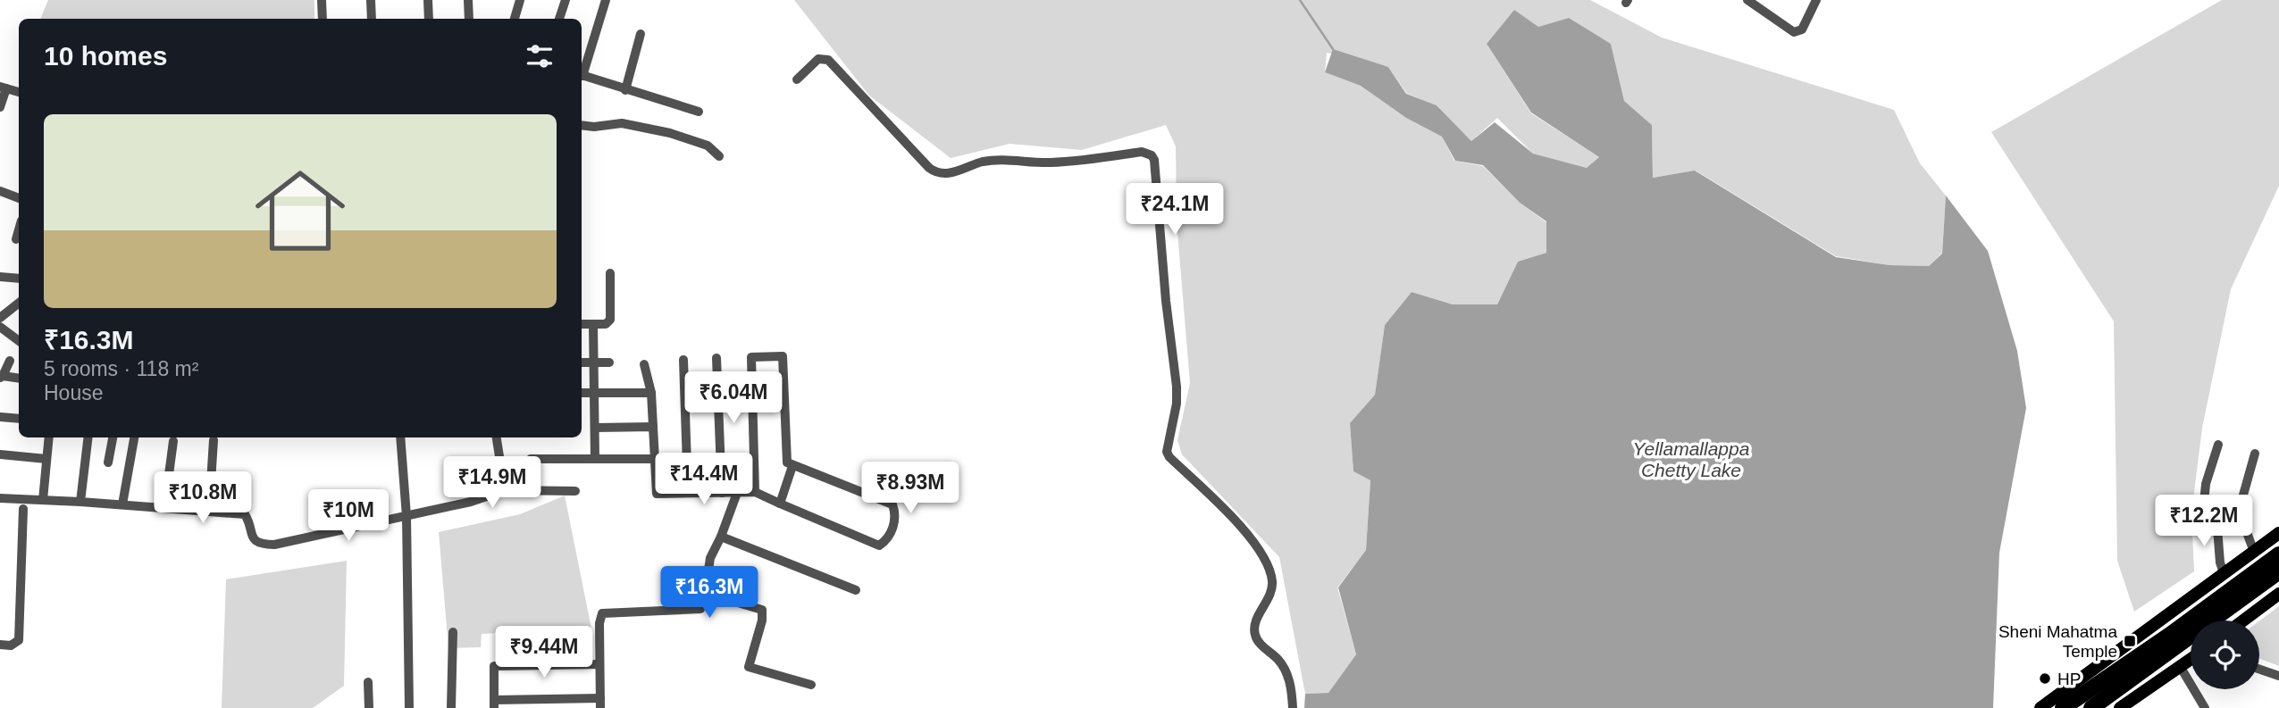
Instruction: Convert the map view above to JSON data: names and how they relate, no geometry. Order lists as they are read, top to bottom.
{
  "water": ["Yellamallappa Chetty Lake"],
  "places": {
    "transit": ["Sheni Mahatma Temple"],
    "other": ["HP"]
  },
  "page": {
    "heading": "10 homes",
    "list": [
      {
        "name": "₹16.3M",
        "note": "5 rooms · 118 m² · House"
      }
    ],
    "price": [
      "₹24.1M",
      "₹6.04M",
      "₹14.4M",
      "₹14.9M",
      "₹8.93M",
      "₹10.8M",
      "₹10M",
      "₹12.2M",
      "₹16.3M",
      "₹9.44M"
    ]
  }
}
